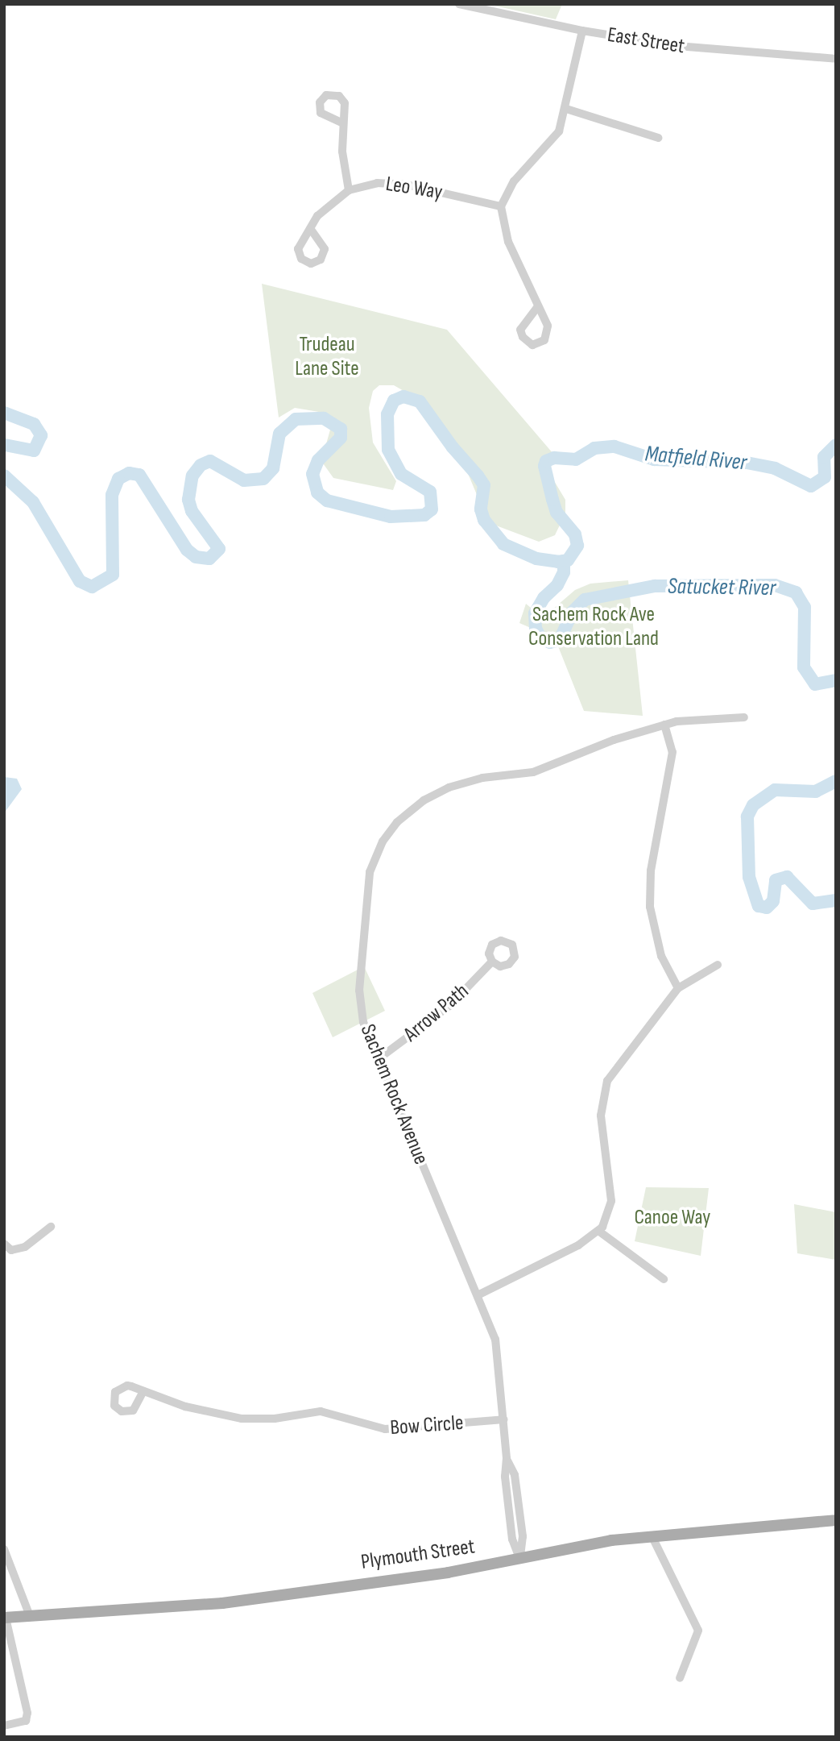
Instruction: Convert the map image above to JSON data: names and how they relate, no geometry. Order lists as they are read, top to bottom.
{
  "streets": {
    "main road": ["Plymouth Street"],
    "street": [
      "East Street",
      "Leo Way",
      "Arrow Path",
      "Sachem Rock Avenue",
      "Bow Circle"
    ]
  },
  "crossings": [
    ["Arrow Path", "Sachem Rock Avenue"],
    ["Sachem Rock Avenue", "Bow Circle"],
    ["Sachem Rock Avenue", "Plymouth Street"]
  ],
  "water": ["Matfield River", "Satucket River"],
  "parks": ["Trudeau Lane Site", "Sachem Rock Ave Conservation Land", "Canoe Way"]
}
